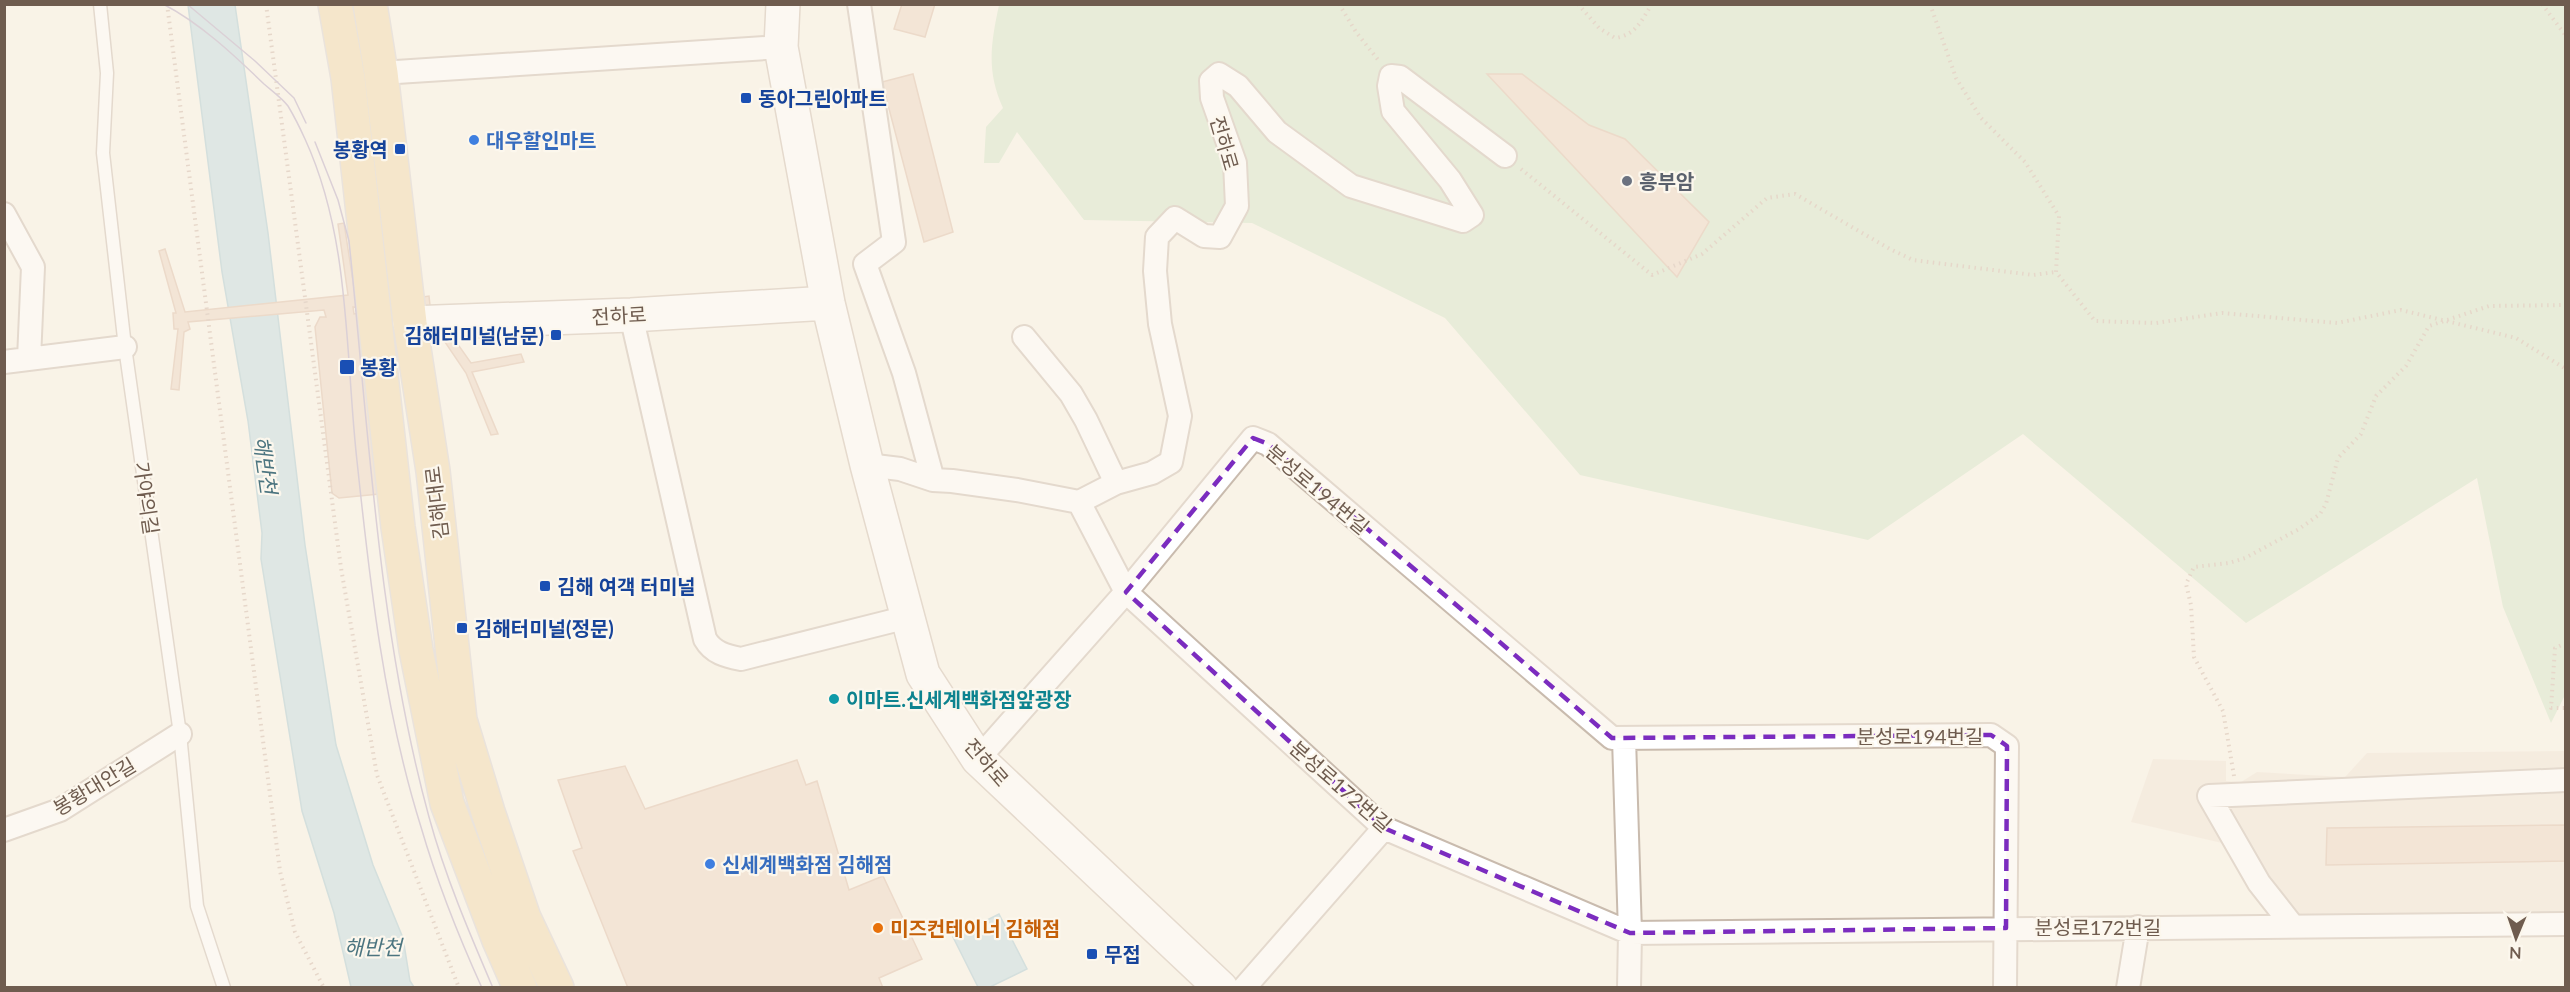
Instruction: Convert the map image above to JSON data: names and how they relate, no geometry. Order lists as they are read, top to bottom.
{
  "streets": {
    "main road": ["전하로", "김해대로"],
    "street": ["분성로194번길", "봉황대안길", "분성로172번길"],
    "lane": ["가야의길"]
  },
  "crossings": [
    ["전하로", "분성로194번길"],
    ["전하로", "김해대로"],
    ["분성로194번길", "분성로172번길"],
    ["가야의길", "봉황대안길"]
  ],
  "water": ["해반천"],
  "places": {
    "transit": [
      "동아그린아파트",
      "봉황역",
      "김해터미널(남문)",
      "봉황",
      "김해 여객 터미널",
      "김해터미널(정문)",
      "무접"
    ],
    "other": [
      "대우할인마트",
      "흥부암",
      "이마트.신세계백화점앞광장",
      "신세계백화점 김해점",
      "미즈컨테이너 김해점"
    ]
  },
  "north": "bottom"
}
